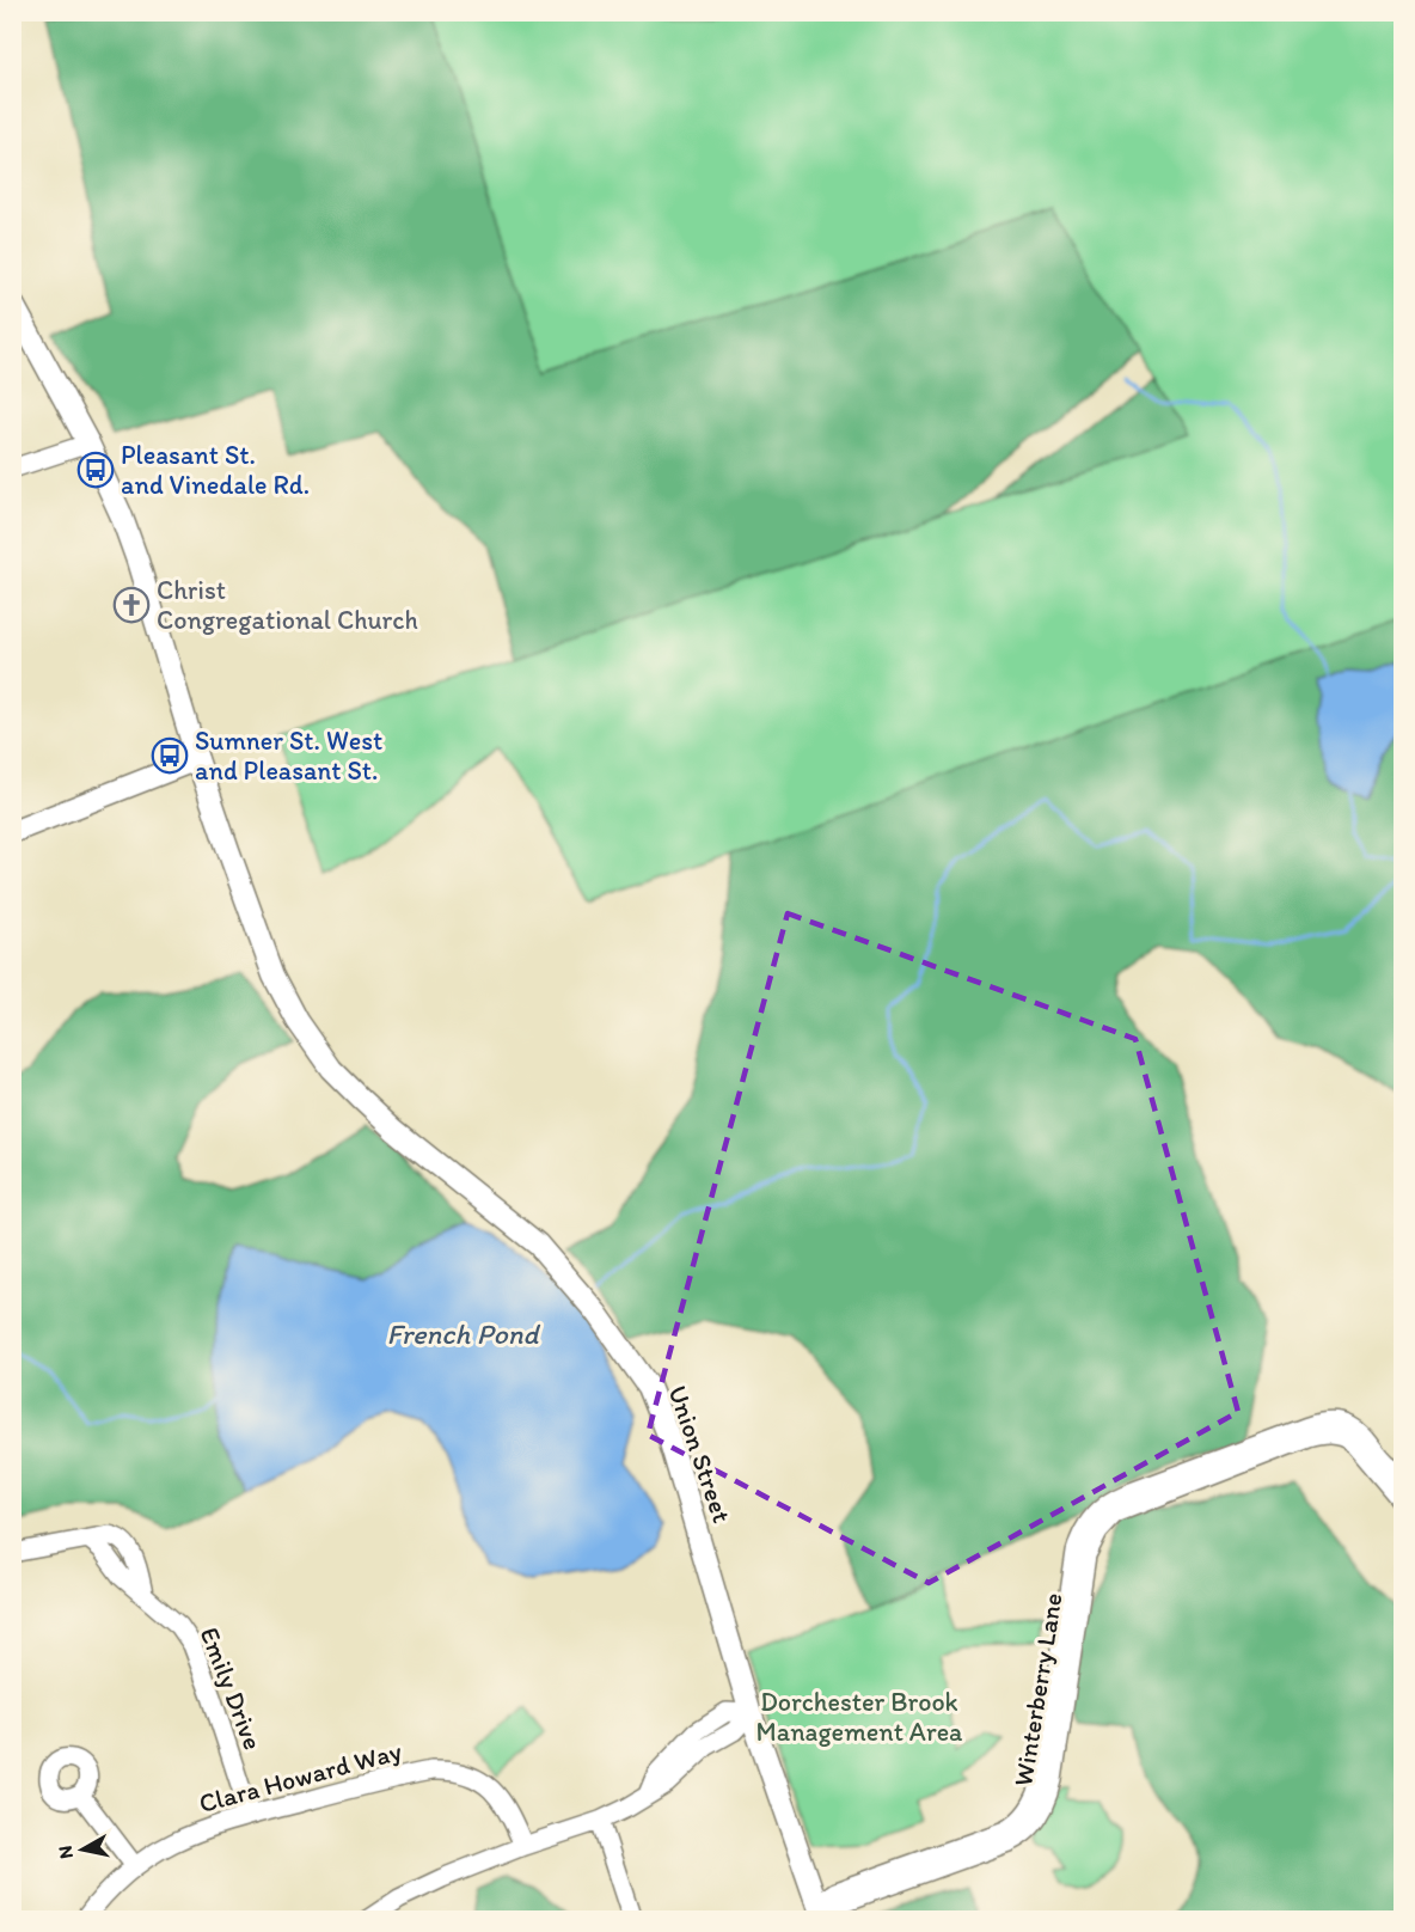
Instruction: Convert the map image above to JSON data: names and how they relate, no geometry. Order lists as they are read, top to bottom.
{
  "streets": {
    "main road": ["Union Street"],
    "street": ["Emily Drive", "Winterberry Lane", "Clara Howard Way"]
  },
  "crossings": [
    ["Union Street", "Winterberry Lane"],
    ["Emily Drive", "Clara Howard Way"]
  ],
  "water": ["French Pond"],
  "parks": ["Dorchester Brook Management Area"],
  "places": {
    "bus stop": ["Pleasant St. and Vinedale Rd.", "Sumner St. West and Pleasant St."],
    "church": ["Christ Congregational Church"]
  },
  "north": "left"
}
